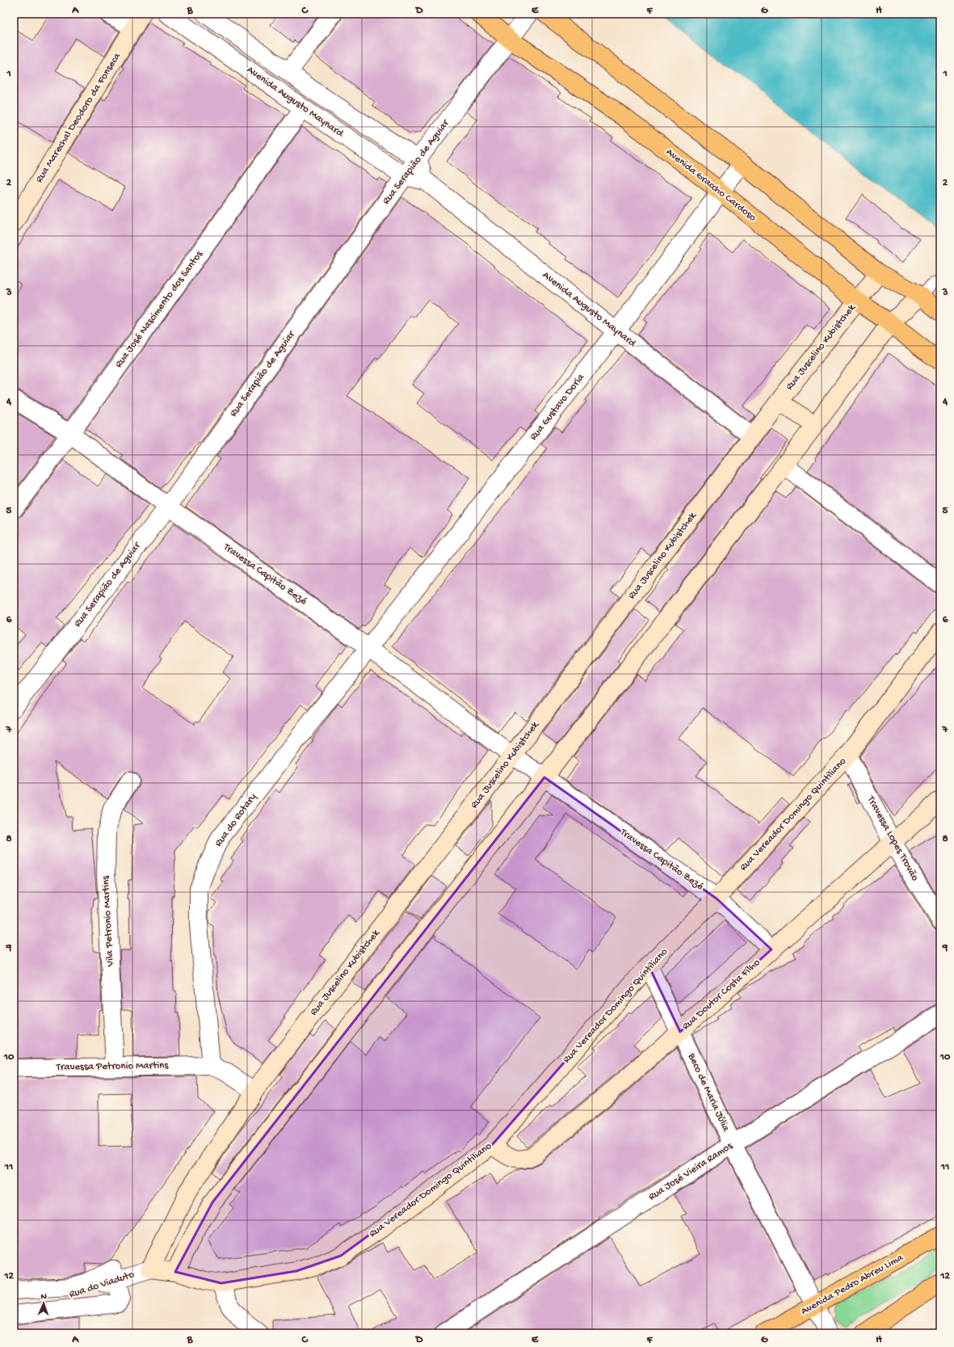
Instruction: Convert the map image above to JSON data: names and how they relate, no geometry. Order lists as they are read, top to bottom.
{
  "streets": {
    "main road": ["Avenida Graccho Cardoso", "Avenida Pedro Abreu Lima"],
    "street": [
      "Avenida Augusto Maynard",
      "Rua Marechal Deodoro da Fonseca",
      "Rua Serapião de Aguiar",
      "Rua José Nascimento dos Santos",
      "Rua Juscelino Kubistchek",
      "Rua Gustavo Doria",
      "Travessa Capitão Zezé",
      "Rua Vereador Domingo Quintiliano",
      "Rua do Rotary",
      "Travessa Lopes Trovão",
      "Vila Petronio Martins",
      "Rua Doutor Costa Filho",
      "Travessa Petronio Martins",
      "Beco de Maria Júlia",
      "Rua José Vieira Ramos",
      "Rua do Viaduto"
    ]
  },
  "crossings": [
    ["Avenida Augusto Maynard", "Rua Serapião de Aguiar"],
    ["Avenida Augusto Maynard", "Rua José Nascimento dos Santos"],
    ["Avenida Augusto Maynard", "Rua Juscelino Kubistchek"],
    ["Avenida Augusto Maynard", "Rua Gustavo Doria"],
    ["Rua Serapião de Aguiar", "Avenida Graccho Cardoso"],
    ["Rua Serapião de Aguiar", "Travessa Capitão Zezé"],
    ["Avenida Graccho Cardoso", "Rua Juscelino Kubistchek"],
    ["Avenida Graccho Cardoso", "Rua Gustavo Doria"],
    ["Rua José Nascimento dos Santos", "Travessa Capitão Zezé"],
    ["Rua Juscelino Kubistchek", "Travessa Capitão Zezé"],
    ["Rua Juscelino Kubistchek", "Rua Vereador Domingo Quintiliano"],
    ["Rua Juscelino Kubistchek", "Rua do Viaduto"],
    ["Rua Gustavo Doria", "Travessa Capitão Zezé"],
    ["Rua Gustavo Doria", "Rua do Rotary"],
    ["Travessa Capitão Zezé", "Rua Vereador Domingo Quintiliano"],
    ["Travessa Capitão Zezé", "Rua do Rotary"],
    ["Travessa Capitão Zezé", "Rua Doutor Costa Filho"],
    ["Rua Vereador Domingo Quintiliano", "Travessa Lopes Trovão"],
    ["Rua Vereador Domingo Quintiliano", "Rua Doutor Costa Filho"],
    ["Rua Vereador Domingo Quintiliano", "Beco de Maria Júlia"],
    ["Rua Vereador Domingo Quintiliano", "Rua do Viaduto"],
    ["Rua do Rotary", "Travessa Petronio Martins"],
    ["Travessa Lopes Trovão", "Rua Doutor Costa Filho"],
    ["Vila Petronio Martins", "Travessa Petronio Martins"],
    ["Rua Doutor Costa Filho", "Beco de Maria Júlia"],
    ["Beco de Maria Júlia", "Rua José Vieira Ramos"],
    ["Beco de Maria Júlia", "Avenida Pedro Abreu Lima"]
  ],
  "north": "top",
  "grid": {
    "columns": [
      "A",
      "B",
      "C",
      "D",
      "E",
      "F",
      "G",
      "H"
    ],
    "rows": [
      "1",
      "2",
      "3",
      "4",
      "5",
      "6",
      "7",
      "8",
      "9",
      "10",
      "11",
      "12"
    ]
  }
}
